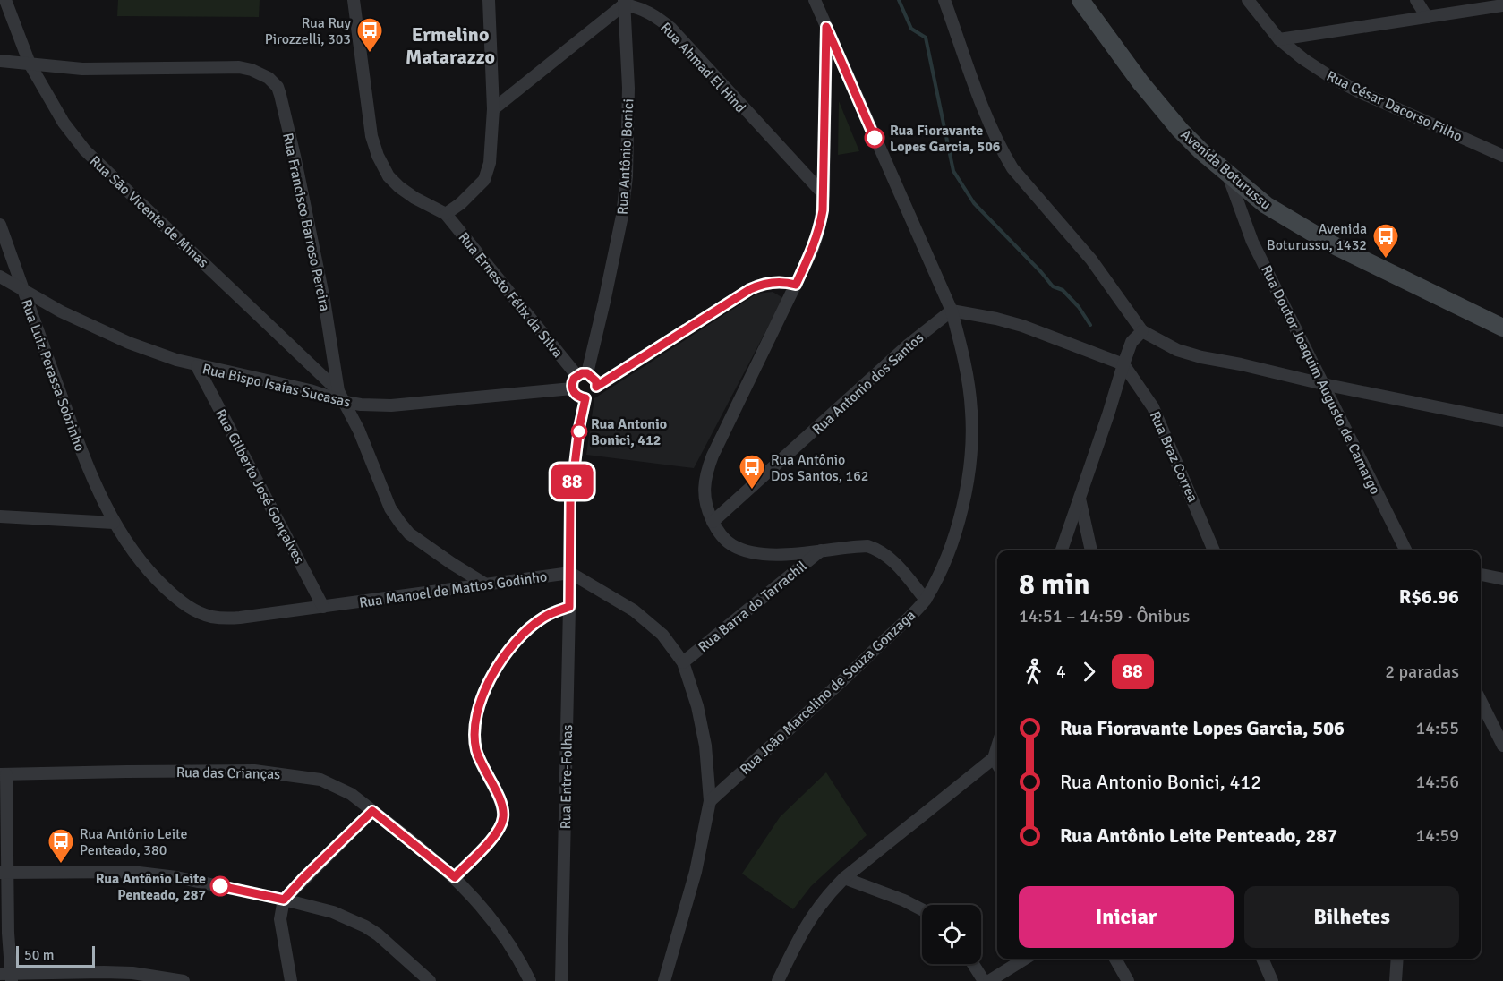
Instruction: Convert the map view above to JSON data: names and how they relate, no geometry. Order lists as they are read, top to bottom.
{
  "streets": {
    "main road": ["Avenida Boturussu"],
    "street": [
      "Rua Ahmad El Hind",
      "Rua César Dacorso Filho",
      "Rua Antônio Bonici",
      "Rua São Vicente de Minas",
      "Rua Francisco Barroso Pereira",
      "Rua Ernesto Félix da Silva",
      "Rua Luiz Perassa Sobrinho",
      "Rua Doutor Joaquim Augusto de Camargo",
      "Rua Antonio dos Santos",
      "Rua Bispo Isaías Sucasas",
      "Rua Braz Correa",
      "Rua Gilberto José Gonçalves",
      "Rua Manoel de Mattos Godinho",
      "Rua Barra do Tarrachil",
      "Rua João Marcelino de Souza Gonzaga",
      "Rua das Crianças",
      "Rua Entre-Folhas"
    ]
  },
  "crossings": [
    ["Rua Ahmad El Hind", "Rua Antônio Bonici"],
    ["Rua Antônio Bonici", "Rua Ernesto Félix da Silva"],
    ["Rua Antônio Bonici", "Rua Bispo Isaías Sucasas"],
    ["Avenida Boturussu", "Rua Doutor Joaquim Augusto de Camargo"],
    ["Rua São Vicente de Minas", "Rua Francisco Barroso Pereira"],
    ["Rua São Vicente de Minas", "Rua Bispo Isaías Sucasas"],
    ["Rua Francisco Barroso Pereira", "Rua Bispo Isaías Sucasas"],
    ["Rua Francisco Barroso Pereira", "Rua Manoel de Mattos Godinho"],
    ["Rua Ernesto Félix da Silva", "Rua Bispo Isaías Sucasas"],
    ["Rua Luiz Perassa Sobrinho", "Rua Bispo Isaías Sucasas"],
    ["Rua Luiz Perassa Sobrinho", "Rua Manoel de Mattos Godinho"],
    ["Rua Antonio dos Santos", "Rua João Marcelino de Souza Gonzaga"],
    ["Rua Bispo Isaías Sucasas", "Rua Gilberto José Gonçalves"],
    ["Rua Gilberto José Gonçalves", "Rua Manoel de Mattos Godinho"],
    ["Rua Manoel de Mattos Godinho", "Rua Entre-Folhas"]
  ],
  "districts": ["Ermelino Matarazzo"],
  "places": {
    "bus stop": [
      "Rua Ruy Pirozzelli, 303",
      "Avenida Boturussu, 1432",
      "Rua Antônio Dos Santos, 162",
      "Rua Antônio Leite Penteado, 380"
    ],
    "other": ["Rua Fioravante Lopes Garcia, 506", "Rua Antonio Bonici, 412", "Rua Antônio Leite Penteado, 287"]
  },
  "lines": ["bus line 88"],
  "scale_bar": "50 m",
  "page": {
    "on_map": "88",
    "heading": ["8 min", "14:51 – 14:59 · Ônibus", "R$6.96"],
    "legs": ["4", "88", "2 paradas"],
    "list": [
      {
        "name": "Rua Fioravante Lopes Garcia, 506",
        "value": "14:55"
      },
      {
        "name": "Rua Antonio Bonici, 412",
        "value": "14:56"
      },
      {
        "name": "Rua Antônio Leite Penteado, 287",
        "value": "14:59"
      }
    ],
    "buttons": ["Iniciar", "Bilhetes"],
    "scale": "50 m"
  }
}
